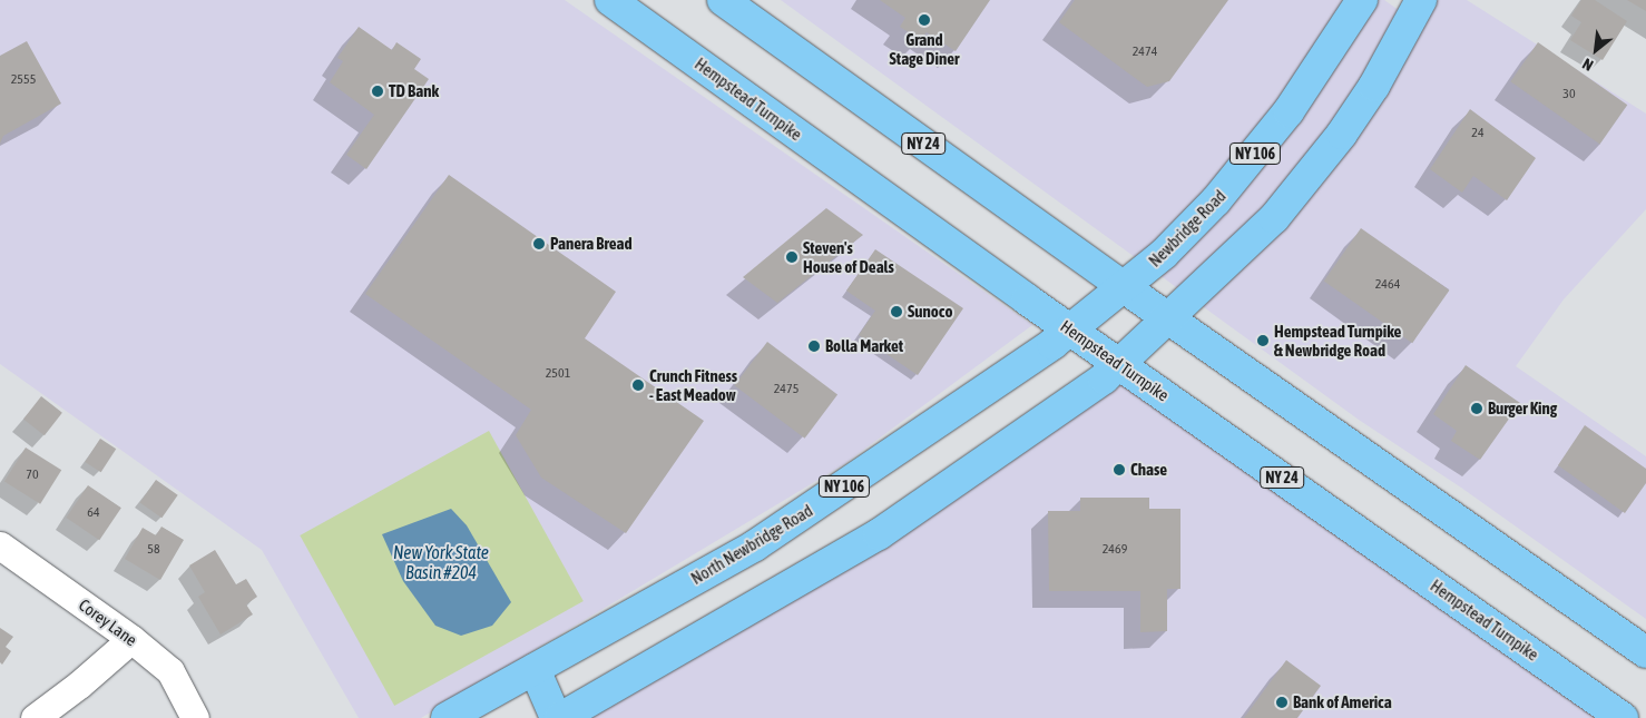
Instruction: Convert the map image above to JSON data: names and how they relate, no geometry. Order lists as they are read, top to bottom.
{
  "streets": {
    "main road": [
      "Hempstead Turnpike",
      "NY 24",
      "NY 106",
      "Newbridge Road",
      "North Newbridge Road"
    ],
    "street": ["Corey Lane"]
  },
  "crossings": [
    ["Hempstead Turnpike", "Newbridge Road"],
    ["Hempstead Turnpike", "North Newbridge Road"],
    ["NY 24", "Newbridge Road"],
    ["Newbridge Road", "North Newbridge Road"]
  ],
  "water": ["New York State Basin #204"],
  "places": [
    "Grand Stage Diner",
    "TD Bank",
    "Panera Bread",
    "Steven's House of Deals",
    "Sunoco",
    "Hempstead Turnpike & Newbridge Road",
    "Bolla Market",
    "Crunch Fitness - East Meadow",
    "Burger King",
    "Chase",
    "Bank of America"
  ],
  "house_numbers": [
    "2474",
    "2555",
    "30",
    "24",
    "2464",
    "2501",
    "2475",
    "70",
    "64",
    "58",
    "2469"
  ],
  "north": "bottom left"
}
